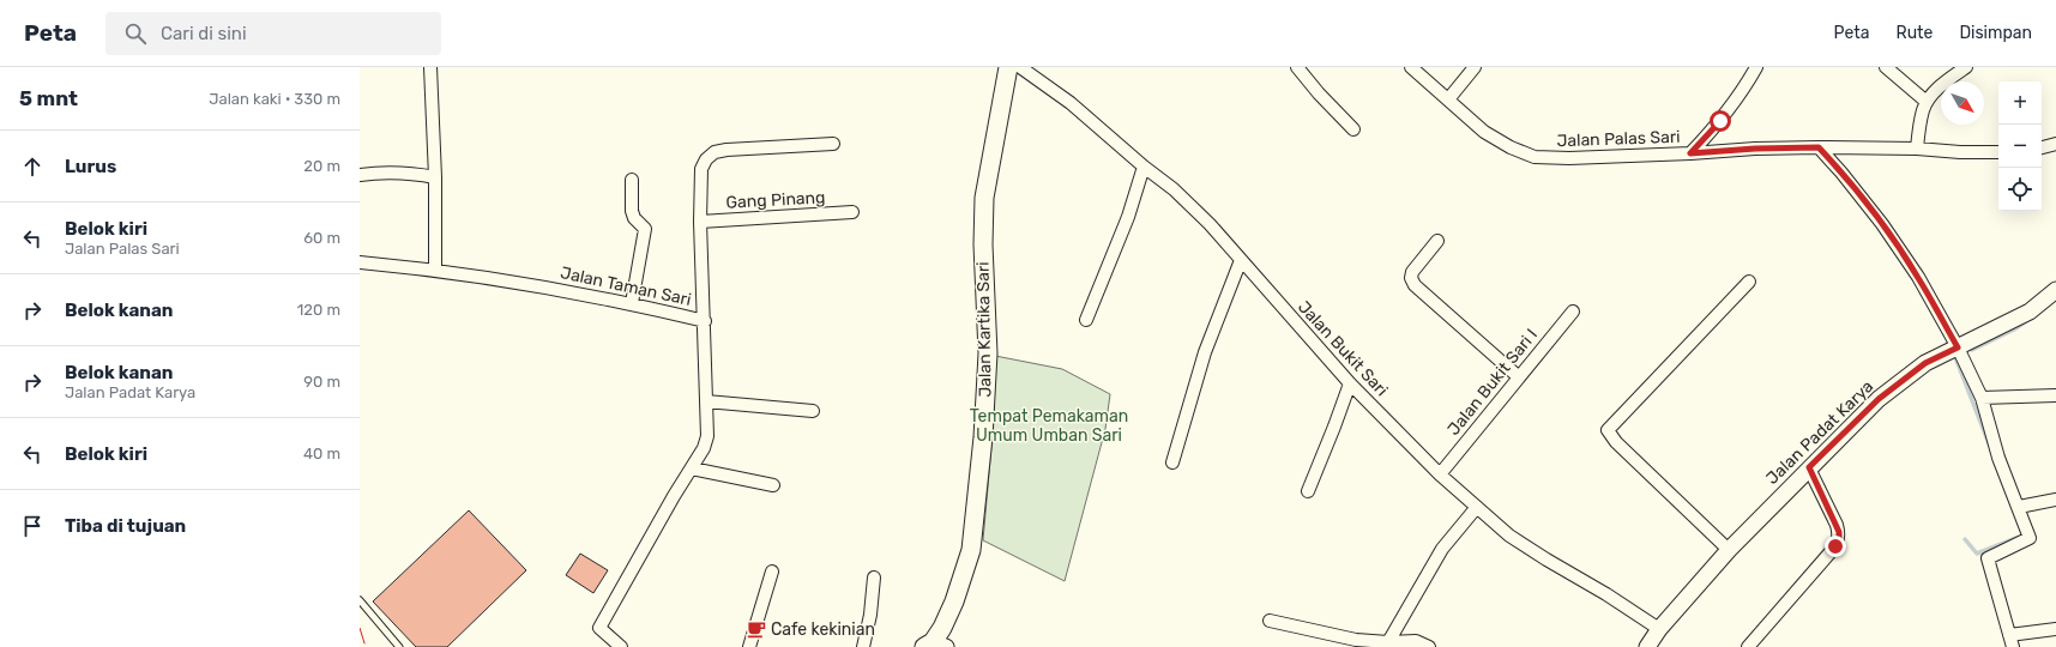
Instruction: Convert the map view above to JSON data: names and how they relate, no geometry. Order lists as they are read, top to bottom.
{
  "streets": {
    "main road": ["Jalan Kartika Sari"],
    "street": [
      "Jalan Palas Sari",
      "Gang Pinang",
      "Jalan Taman Sari",
      "Jalan Bukit Sari",
      "Jalan Bukit Sari I",
      "Jalan Padat Karya"
    ]
  },
  "crossings": [
    ["Jalan Bukit Sari", "Jalan Bukit Sari I"],
    ["Jalan Bukit Sari", "Jalan Padat Karya"]
  ],
  "parks": ["Tempat Pemakaman Umum Umban Sari"],
  "places": {
    "cafe": ["Cafe kekinian"]
  },
  "north": "bottom right",
  "page": {
    "header": "Peta",
    "search": "Cari di sini",
    "nav": ["Peta", "Rute", "Disimpan"],
    "heading": ["5 mnt", "Jalan kaki · 330 m"],
    "map_buttons": ["+", "−"],
    "list": [
      ["Lurus", "20 m"],
      ["Belok kiri", "Jalan Palas Sari", "60 m"],
      ["Belok kanan", "120 m"],
      ["Belok kanan", "Jalan Padat Karya", "90 m"],
      ["Belok kiri", "40 m"],
      "Tiba di tujuan"
    ]
  }
}
